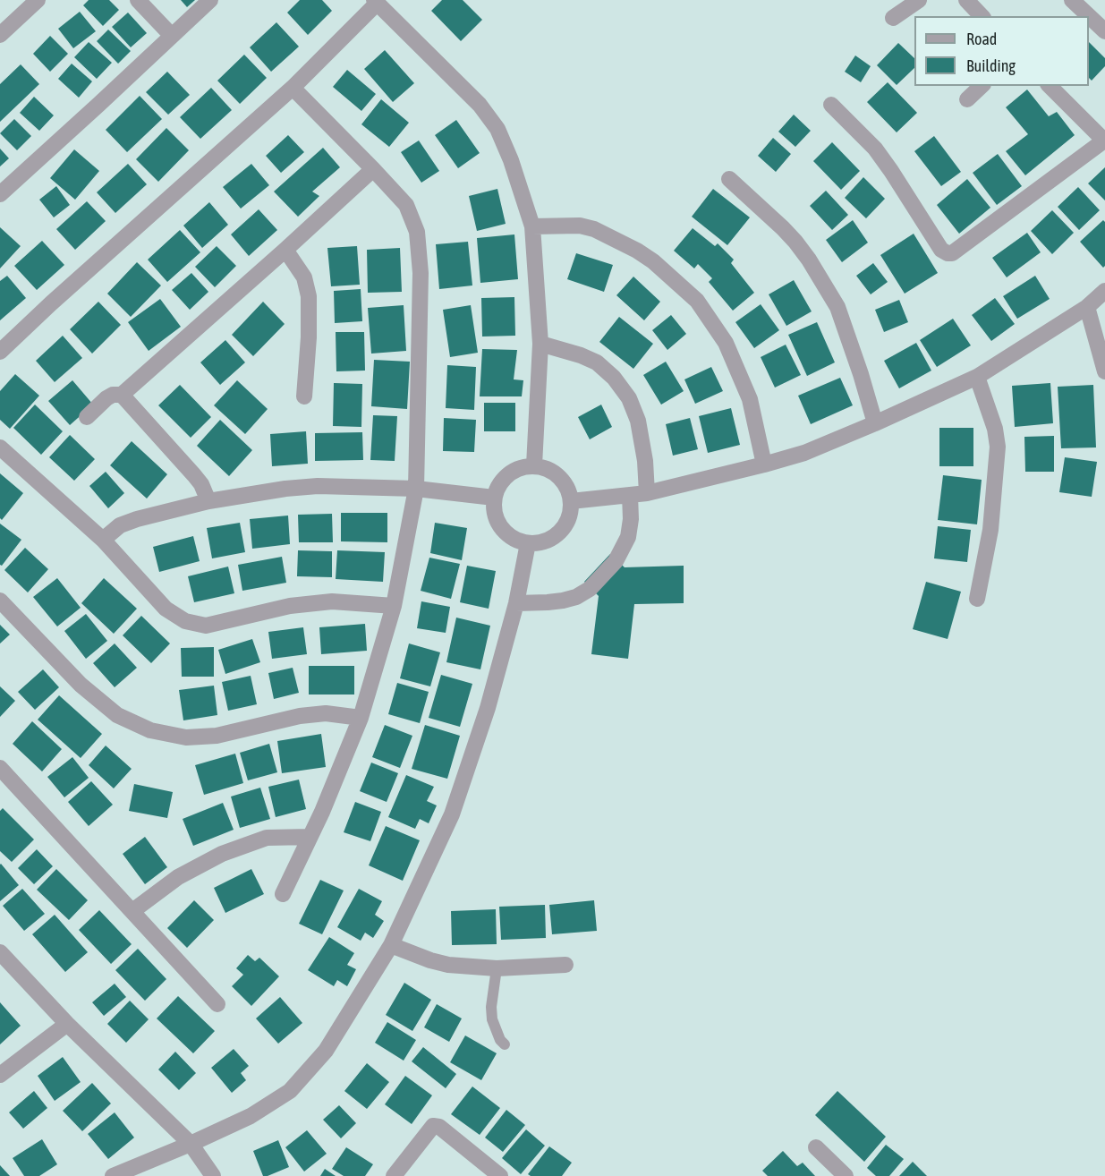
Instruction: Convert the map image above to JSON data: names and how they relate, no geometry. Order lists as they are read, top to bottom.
{
  "legend": ["Road", "Building"]
}
